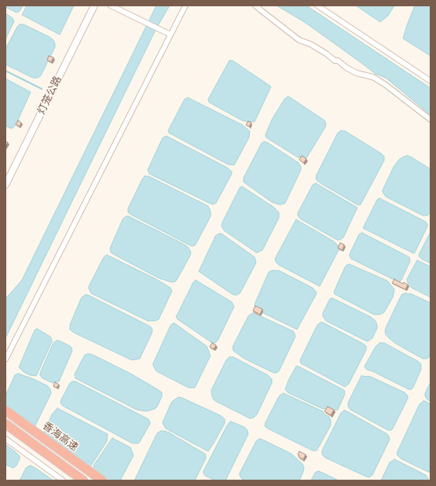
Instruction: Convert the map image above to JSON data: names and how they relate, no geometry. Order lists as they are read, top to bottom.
{
  "streets": {
    "highway": ["香海高速"],
    "street": ["灯笼公路"]
  }
}
